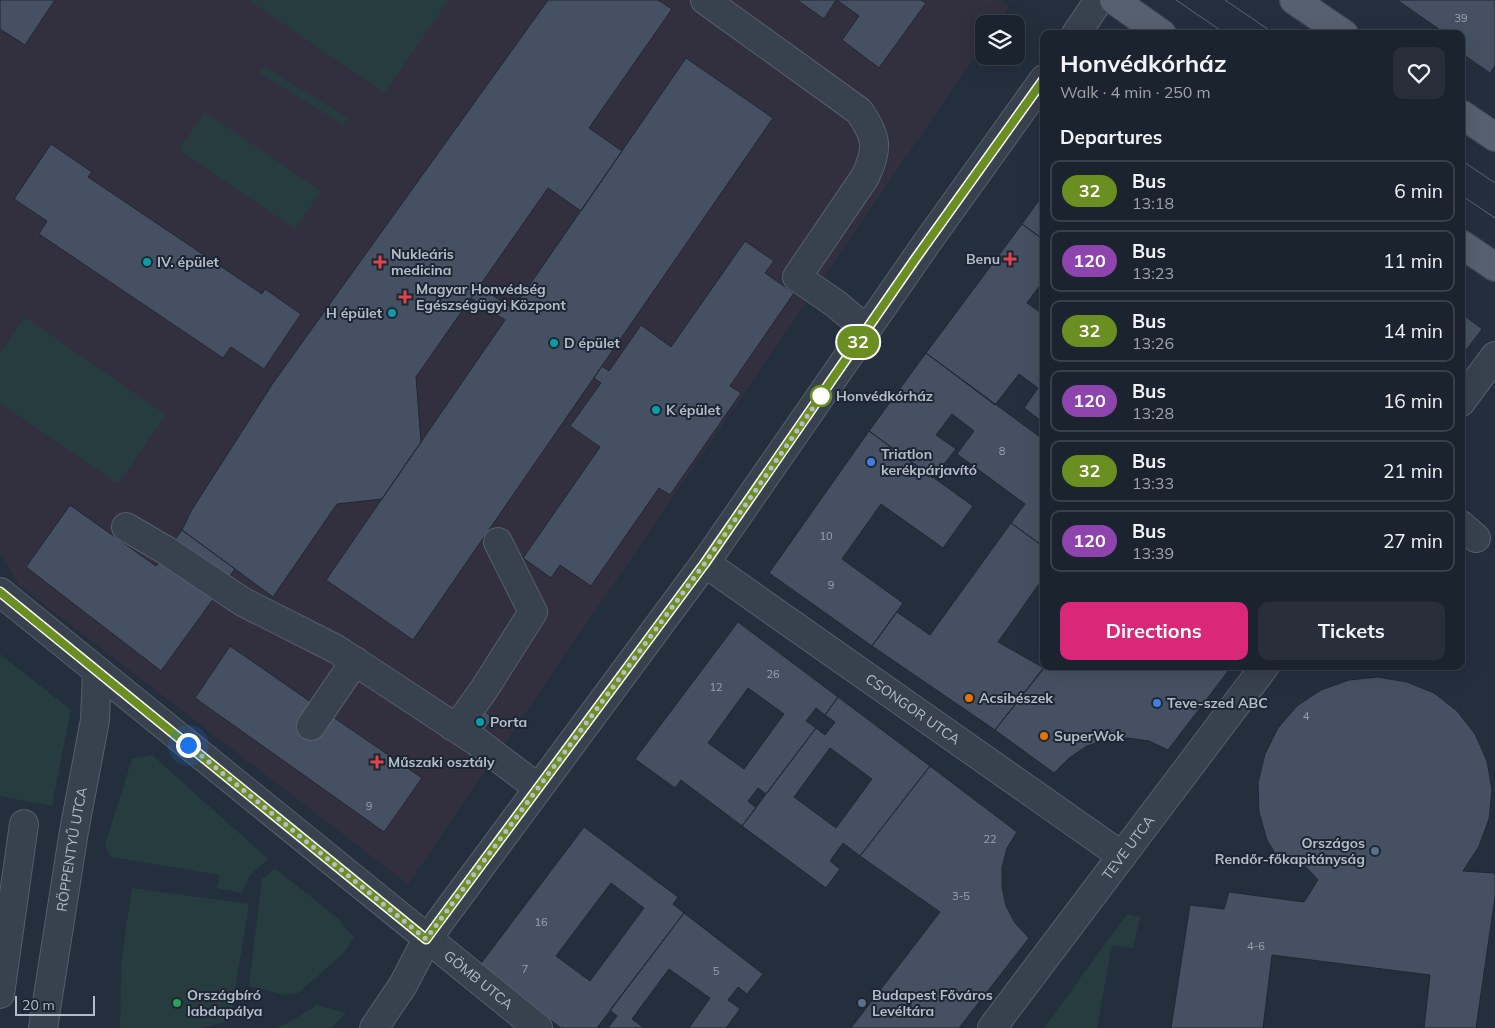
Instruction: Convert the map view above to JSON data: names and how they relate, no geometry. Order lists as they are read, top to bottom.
{
  "streets": {
    "street": [
      "CSONGOR UTCA",
      "TEVE UTCA",
      "RÖPPENTYŰ UTCA",
      "GÖMB UTCA"
    ]
  },
  "crossings": [
    ["CSONGOR UTCA", "TEVE UTCA"],
    ["RÖPPENTYŰ UTCA", "GÖMB UTCA"]
  ],
  "places": {
    "health": [
      "Benu",
      "Nukleáris medicina",
      "Magyar Honvédség Egészségügyi Központ",
      "Műszaki osztály"
    ],
    "other": [
      "IV. épület",
      "H épület",
      "D épület",
      "Honvédkórház",
      "K épület",
      "Triatlon kerékpárjavító",
      "Acsibészek",
      "Teve-szed ABC",
      "Porta",
      "SuperWok",
      "Országos Rendőr-főkapitányság",
      "Országbíró labdapálya",
      "Budapest Főváros Levéltára"
    ]
  },
  "lines": ["bus line 32"],
  "house_numbers": [
    "39",
    "8",
    "10",
    "9",
    "26",
    "12",
    "4",
    "9",
    "22",
    "3-5",
    "16",
    "4-6",
    "7",
    "5"
  ],
  "scale_bar": "20 m",
  "page": {
    "on_map": "32",
    "heading": [
      ["Honvédkórház", "Walk · 4 min · 250 m"],
      "Departures"
    ],
    "list": [
      {
        "mark": "32",
        "name": "Bus",
        "note": "13:18",
        "value": "6 min"
      },
      {
        "mark": "120",
        "name": "Bus",
        "note": "13:23",
        "value": "11 min"
      },
      {
        "mark": "32",
        "name": "Bus",
        "note": "13:26",
        "value": "14 min"
      },
      {
        "mark": "120",
        "name": "Bus",
        "note": "13:28",
        "value": "16 min"
      },
      {
        "mark": "32",
        "name": "Bus",
        "note": "13:33",
        "value": "21 min"
      },
      {
        "mark": "120",
        "name": "Bus",
        "note": "13:39",
        "value": "27 min"
      }
    ],
    "buttons": ["Directions", "Tickets"],
    "scale": "20 m"
  }
}
